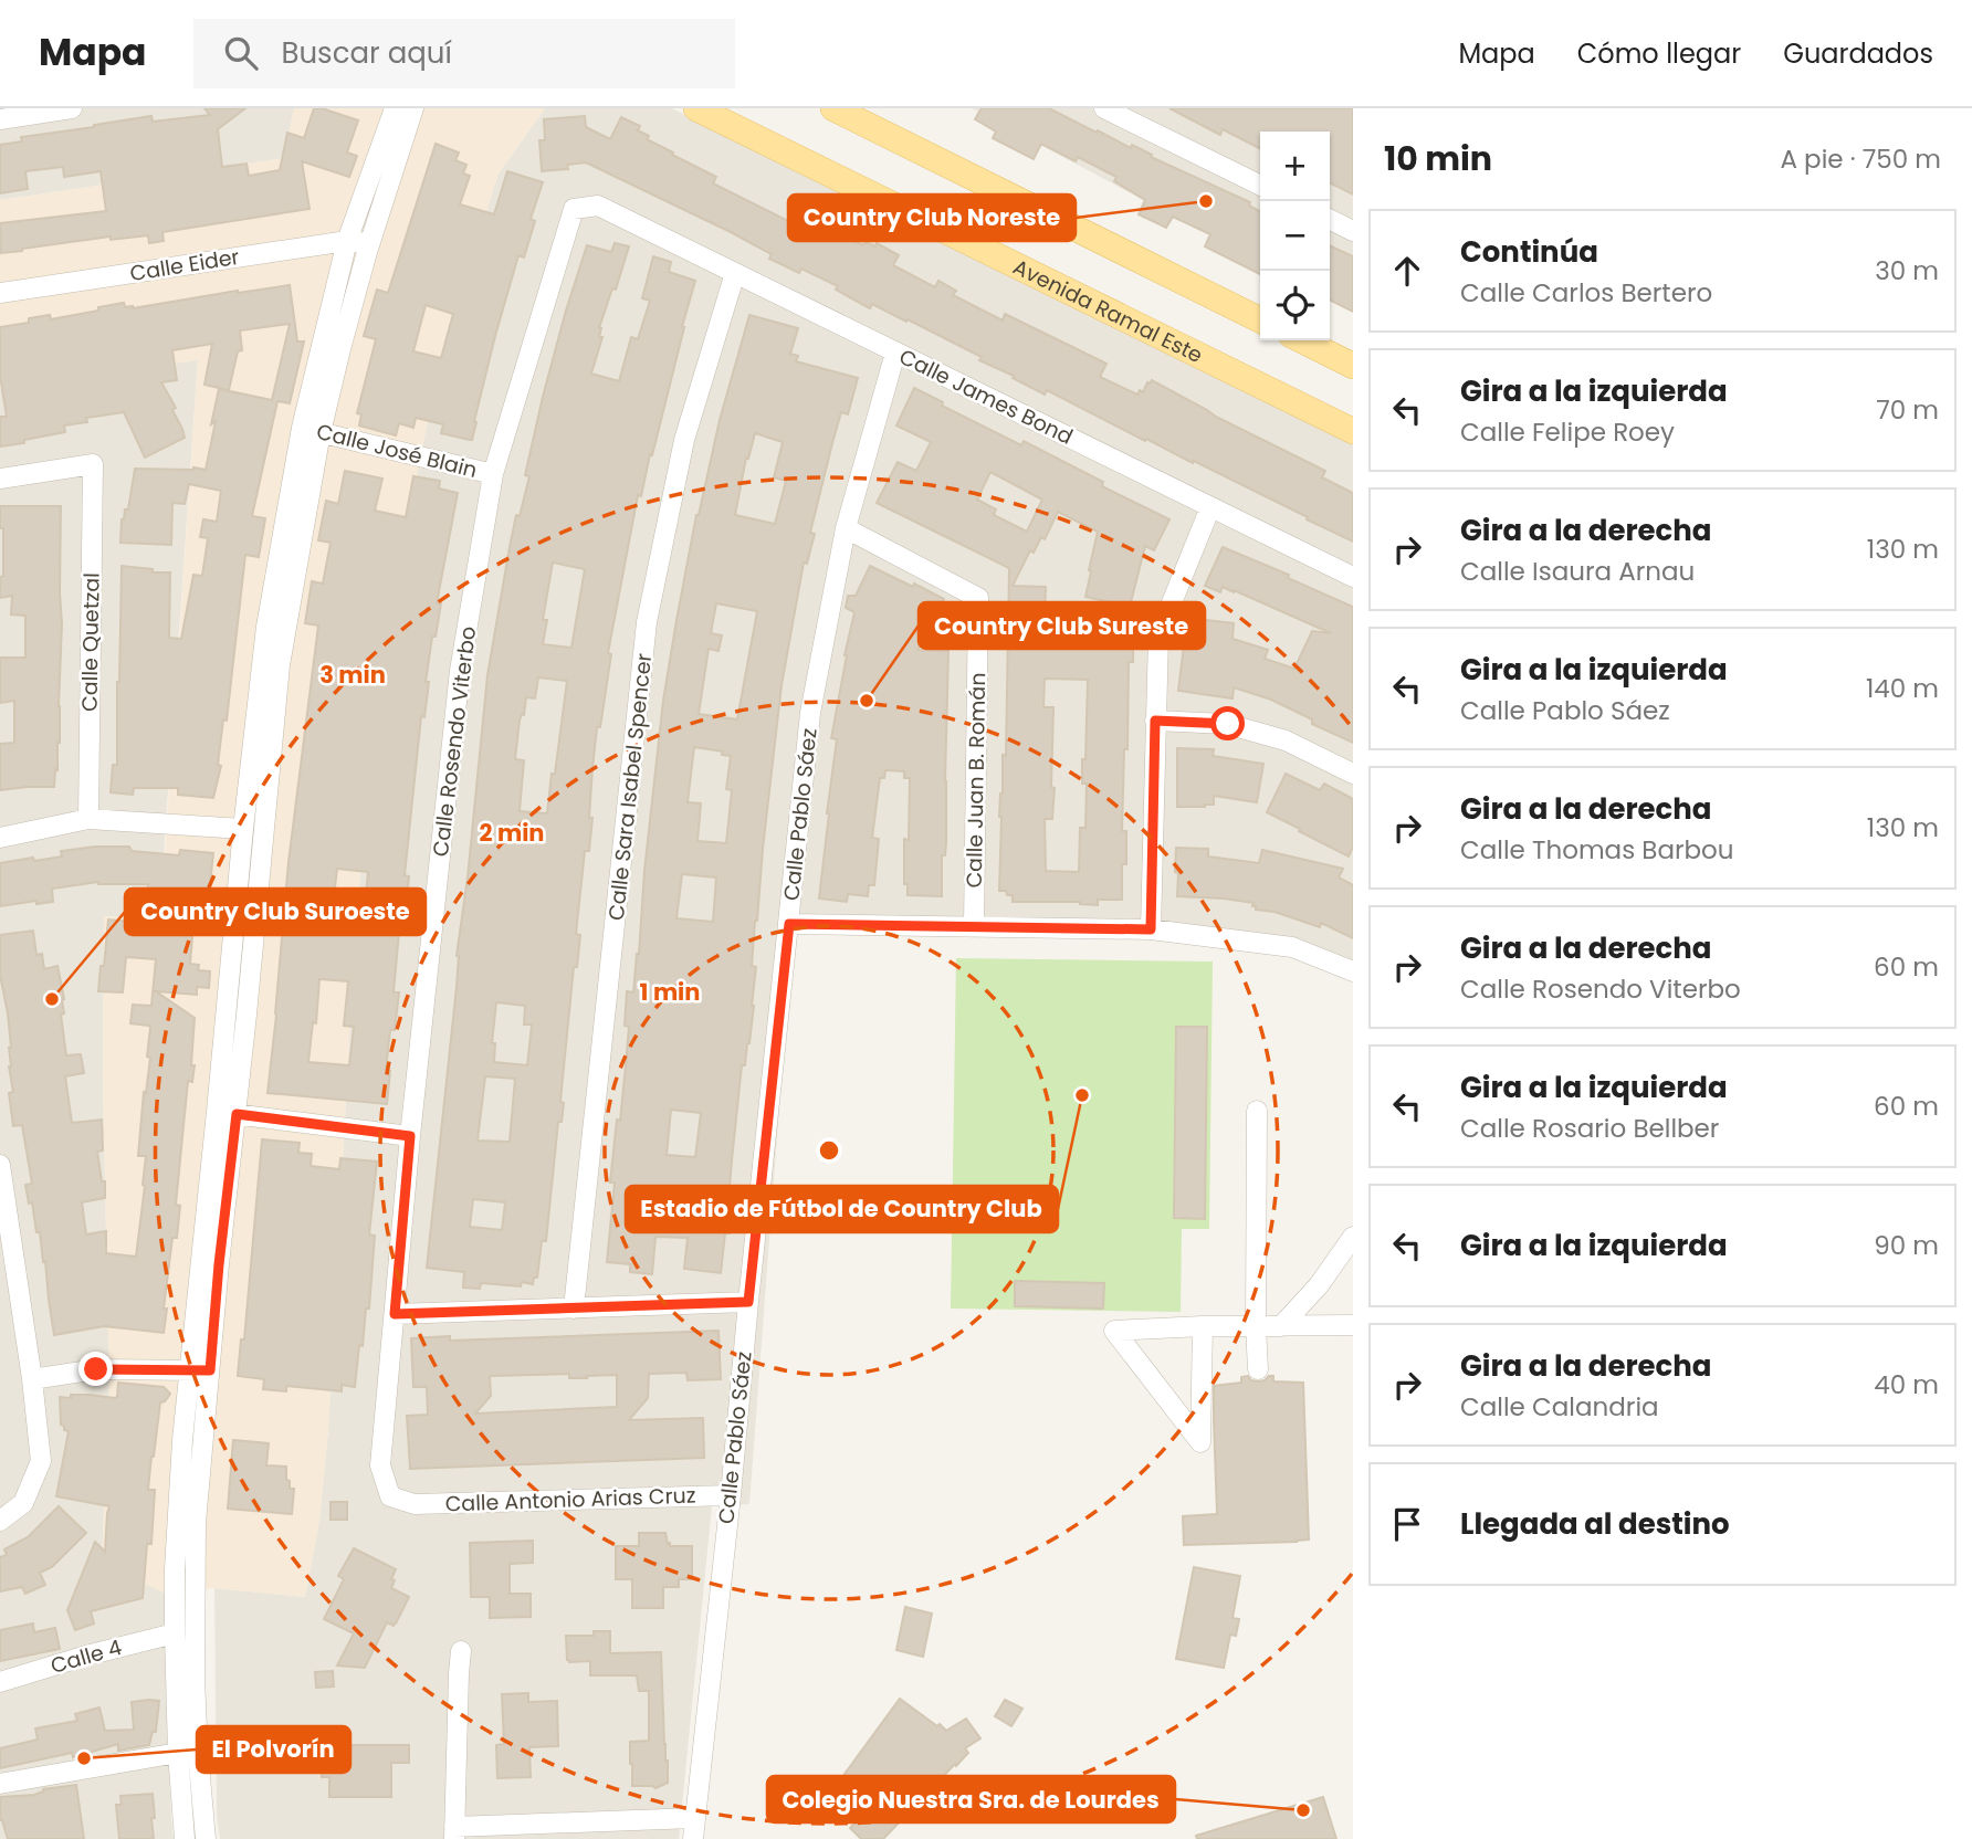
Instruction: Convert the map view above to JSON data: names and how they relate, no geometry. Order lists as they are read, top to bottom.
{
  "streets": {
    "main road": ["Avenida Ramal Este"],
    "street": [
      "Calle Eider",
      "Calle James Bond",
      "Calle José Blain",
      "Calle Quetzal",
      "Calle Rosendo Viterbo",
      "Calle Juan B. Román",
      "Calle Sara Isabel Spencer",
      "Calle Pablo Sáez",
      "Calle Antonio Arias Cruz",
      "Calle 4"
    ]
  },
  "crossings": [
    ["Calle James Bond", "Calle Rosendo Viterbo"],
    ["Calle James Bond", "Calle Sara Isabel Spencer"],
    ["Calle James Bond", "Calle Pablo Sáez"],
    ["Calle José Blain", "Calle Rosendo Viterbo"],
    ["Calle Rosendo Viterbo", "Calle Antonio Arias Cruz"],
    ["Calle Juan B. Román", "Calle Pablo Sáez"],
    ["Calle Pablo Sáez", "Calle Antonio Arias Cruz"]
  ],
  "places": [
    "Country Club Noreste",
    "Country Club Sureste",
    "Country Club Suroeste",
    "Estadio de Fútbol de Country Club",
    "El Polvorín",
    "Colegio Nuestra Sra. de Lourdes"
  ],
  "page": {
    "header": "Mapa",
    "search": "Buscar aquí",
    "nav": ["Mapa", "Cómo llegar", "Guardados"],
    "heading": ["10 min", "A pie · 750 m"],
    "map_buttons": ["+", "−"],
    "list": [
      ["Continúa", "Calle Carlos Bertero", "30 m"],
      ["Gira a la izquierda", "Calle Felipe Roey", "70 m"],
      ["Gira a la derecha", "Calle Isaura Arnau", "130 m"],
      ["Gira a la izquierda", "Calle Pablo Sáez", "140 m"],
      ["Gira a la derecha", "Calle Thomas Barbou", "130 m"],
      ["Gira a la derecha", "Calle Rosendo Viterbo", "60 m"],
      ["Gira a la izquierda", "Calle Rosario Bellber", "60 m"],
      ["Gira a la izquierda", "90 m"],
      ["Gira a la derecha", "Calle Calandria", "40 m"],
      "Llegada al destino"
    ]
  },
  "rings": ["3 min", "2 min", "1 min"]
}
